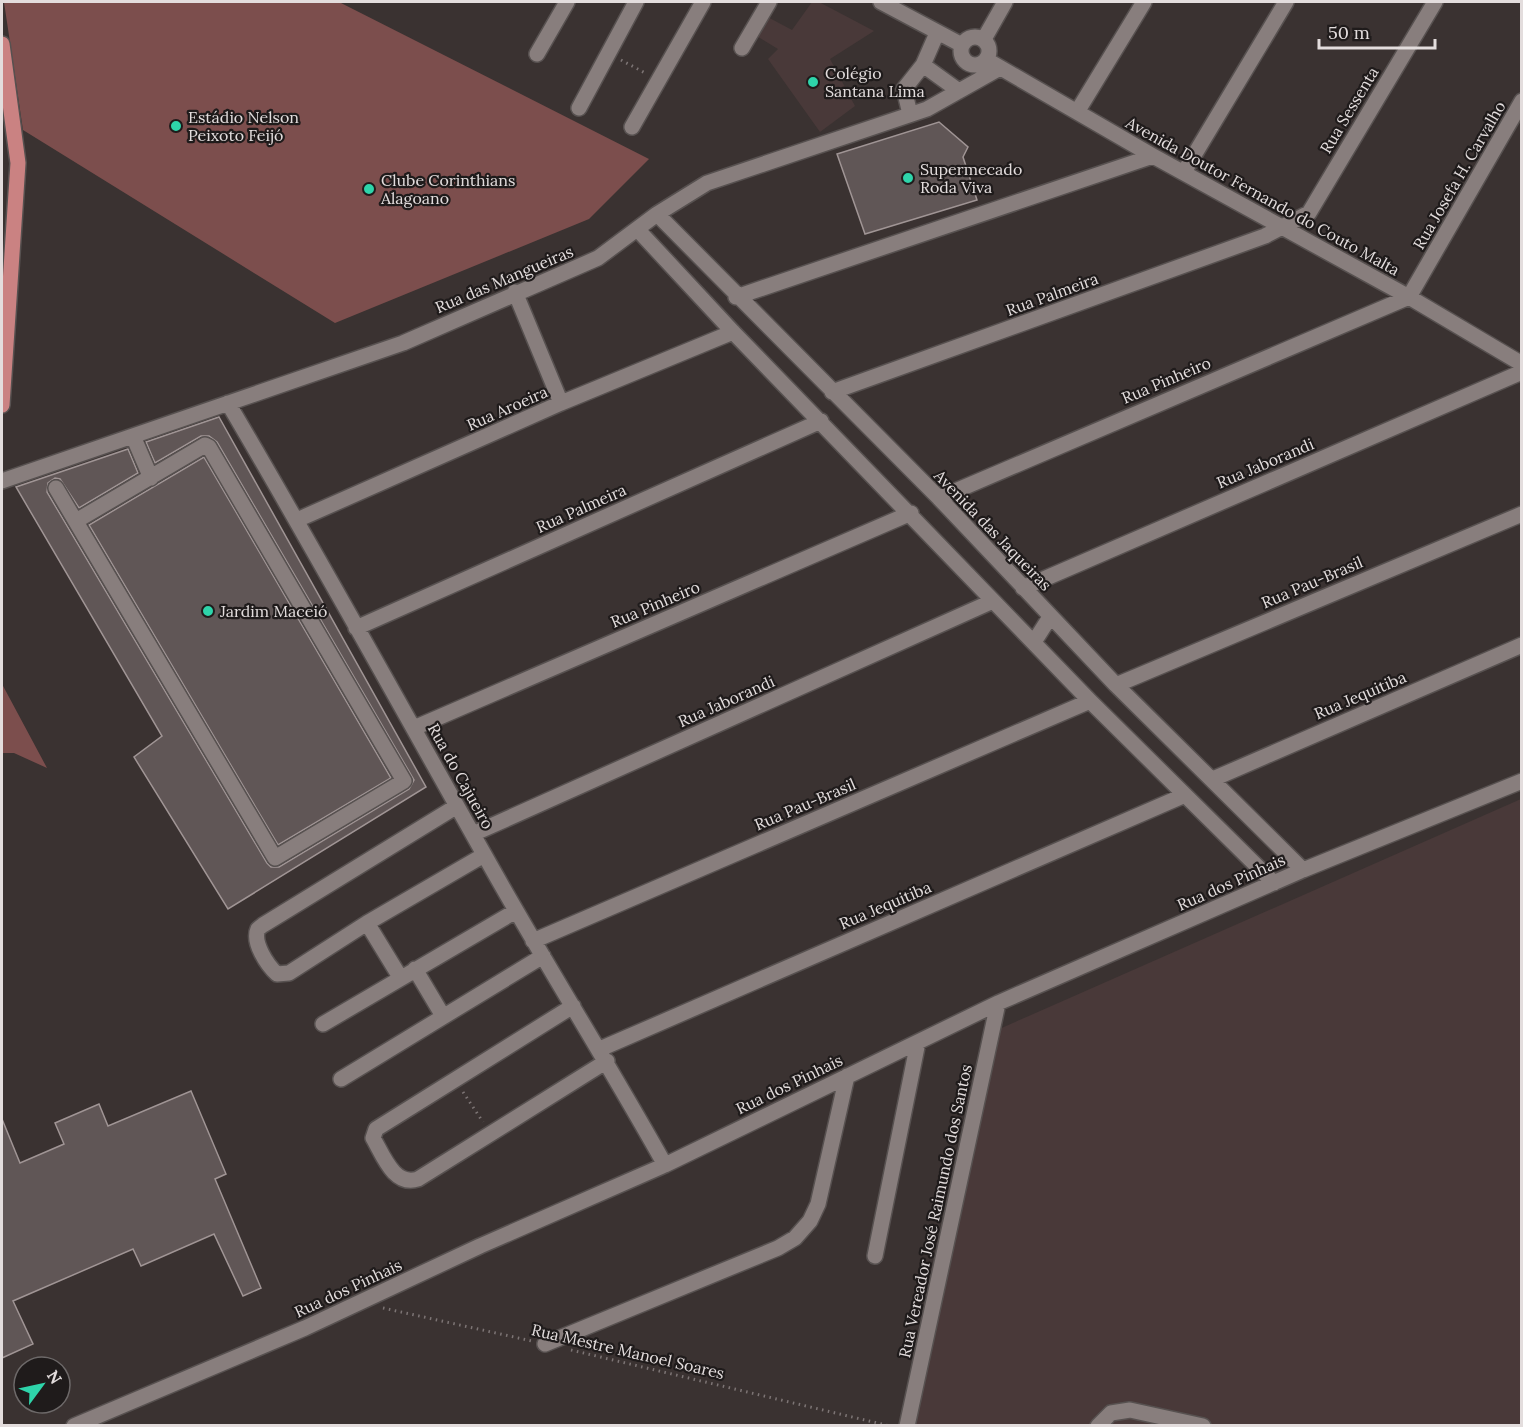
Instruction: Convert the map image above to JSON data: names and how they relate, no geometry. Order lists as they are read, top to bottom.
{
  "streets": {
    "street": [
      "Rua Sessenta",
      "Rua Josefa H. Carvalho",
      "Avenida Doutor Fernando do Couto Malta",
      "Rua das Mangueiras",
      "Rua Palmeira",
      "Rua Pinheiro",
      "Rua Aroeira",
      "Rua Jaborandi",
      "Avenida das Jaqueiras",
      "Rua Pau-Brasil",
      "Rua Jequitiba",
      "Rua do Cajueiro",
      "Rua dos Pinhais",
      "Rua Vereador José Raimundo dos Santos"
    ],
    "path": ["Rua Mestre Manoel Soares"]
  },
  "crossings": [
    ["Rua Sessenta", "Avenida Doutor Fernando do Couto Malta"],
    ["Rua Sessenta", "Rua Palmeira"],
    ["Rua Josefa H. Carvalho", "Avenida Doutor Fernando do Couto Malta"],
    ["Rua Josefa H. Carvalho", "Rua Pinheiro"],
    ["Avenida Doutor Fernando do Couto Malta", "Rua das Mangueiras"],
    ["Avenida Doutor Fernando do Couto Malta", "Rua Palmeira"],
    ["Avenida Doutor Fernando do Couto Malta", "Rua Pinheiro"],
    ["Rua das Mangueiras", "Avenida das Jaqueiras"],
    ["Rua das Mangueiras", "Rua do Cajueiro"],
    ["Rua Palmeira", "Avenida das Jaqueiras"],
    ["Rua Palmeira", "Rua do Cajueiro"],
    ["Rua Pinheiro", "Avenida das Jaqueiras"],
    ["Rua Pinheiro", "Rua do Cajueiro"],
    ["Rua Aroeira", "Rua do Cajueiro"],
    ["Rua Jaborandi", "Avenida das Jaqueiras"],
    ["Rua Jaborandi", "Rua do Cajueiro"],
    ["Avenida das Jaqueiras", "Rua Pau-Brasil"],
    ["Avenida das Jaqueiras", "Rua Jequitiba"],
    ["Avenida das Jaqueiras", "Rua dos Pinhais"],
    ["Rua Pau-Brasil", "Rua do Cajueiro"],
    ["Rua Jequitiba", "Rua do Cajueiro"],
    ["Rua do Cajueiro", "Rua dos Pinhais"],
    ["Rua dos Pinhais", "Rua Vereador José Raimundo dos Santos"],
    ["Rua dos Pinhais", "Rua Mestre Manoel Soares"]
  ],
  "places": [
    "Colégio Santana Lima",
    "Estádio Nelson Peixoto Feijó",
    "Supermecado Roda Viva",
    "Clube Corinthians Alagoano",
    "Jardim Maceió"
  ],
  "scale_bar": "50 m",
  "north": "top right"
}
